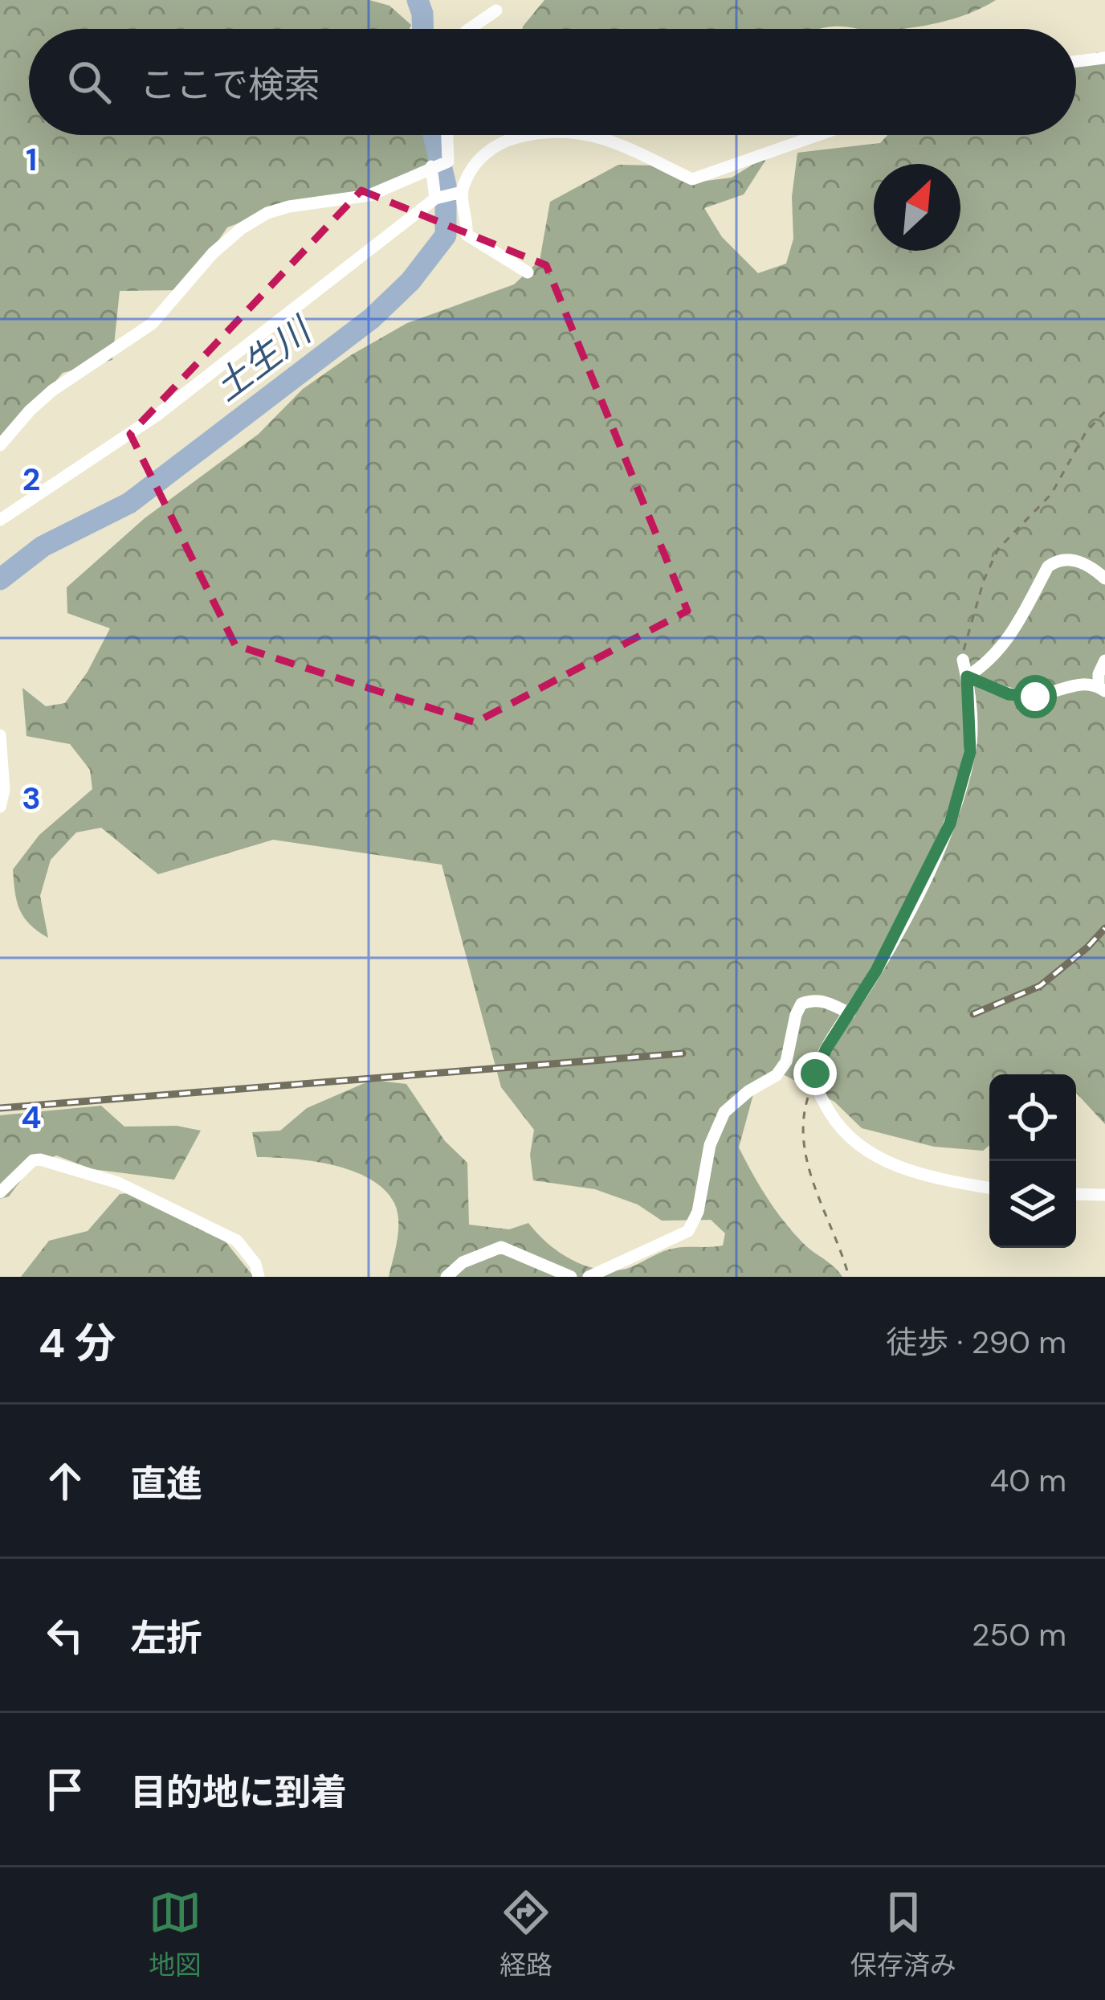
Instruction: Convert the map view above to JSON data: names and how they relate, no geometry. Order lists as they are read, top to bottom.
{
  "water": ["土生川"],
  "north": "top right",
  "page": {
    "search": "ここで検索",
    "heading": ["4 分", "徒歩 · 290 m"],
    "list": [
      ["直進", "40 m"],
      ["左折", "250 m"],
      "目的地に到着"
    ],
    "nav": ["地図", "経路", "保存済み"]
  },
  "grid": {
    "rows": [
      "1",
      "2",
      "3",
      "4"
    ]
  }
}
